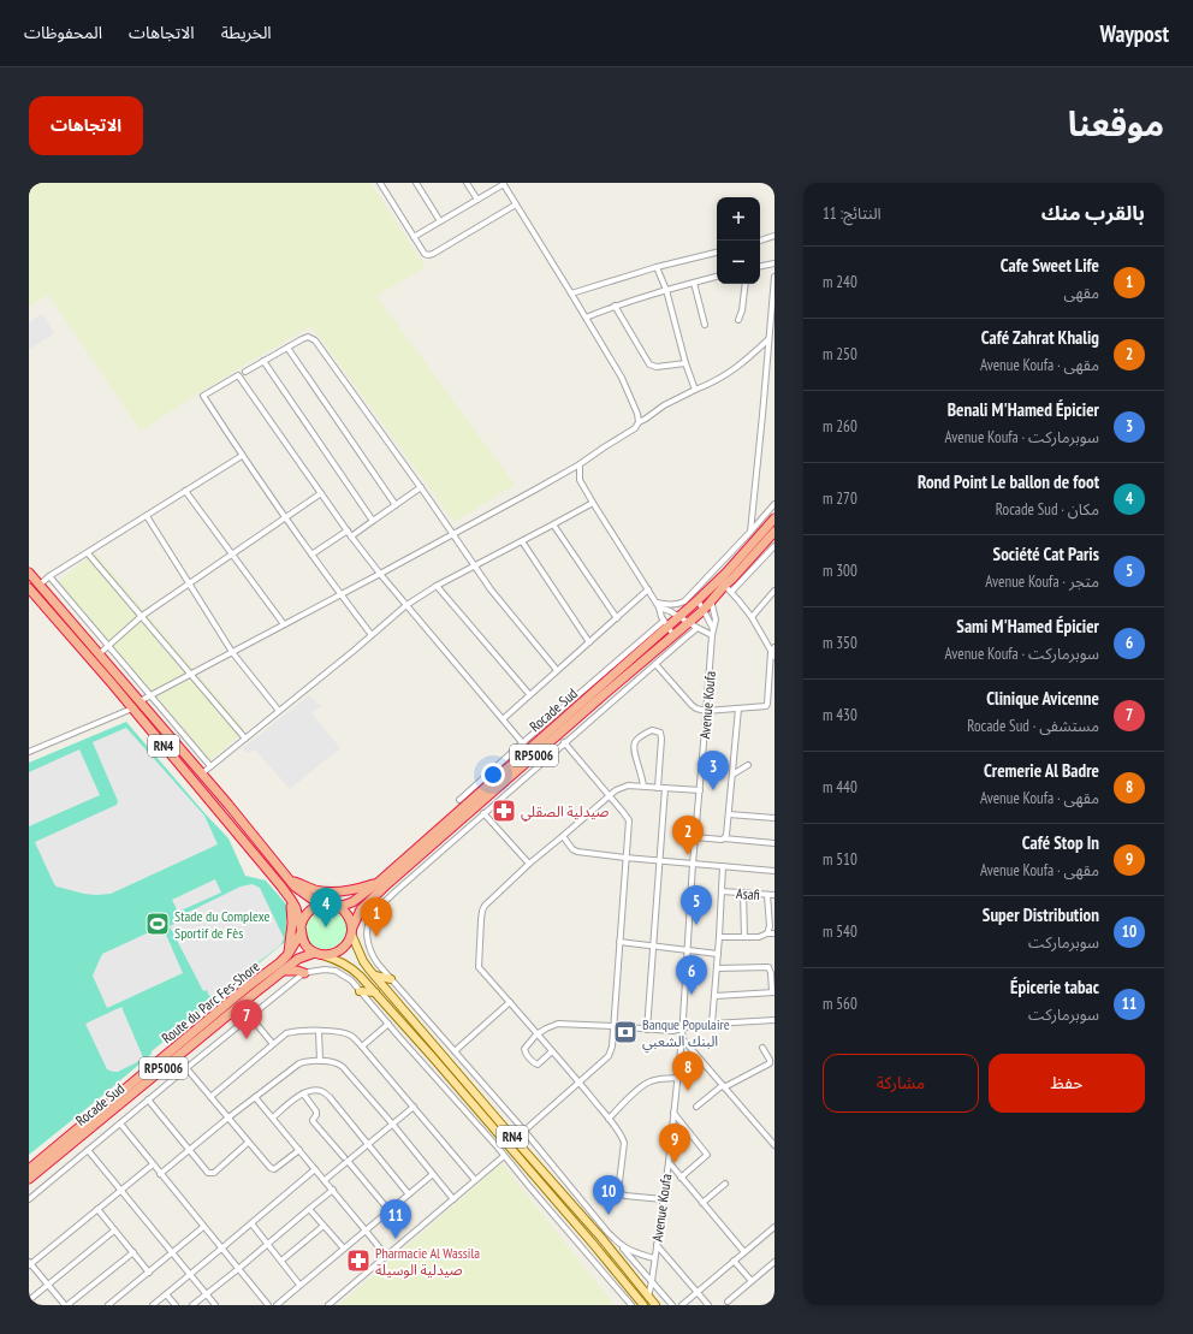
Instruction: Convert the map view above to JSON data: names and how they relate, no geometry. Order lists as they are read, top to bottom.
{
  "streets": {
    "highway": [
      "Rocade Sud",
      "RN4",
      "RP5006",
      "Route du Parc Fes-Shore"
    ],
    "street": ["Avenue Koufa", "Asafi"]
  },
  "crossings": [
    ["Avenue Koufa", "Rocade Sud"],
    ["Avenue Koufa", "RN4"],
    ["Rocade Sud", "RN4"],
    ["Rocade Sud", "Route du Parc Fes-Shore"],
    ["RN4", "Route du Parc Fes-Shore"]
  ],
  "places": {
    "pharmacy": ["صيدلية الصقلي", "Pharmacie Al Wassila صيدلية الوسيلة"],
    "sports": ["Stade du Complexe Sportif de Fès"],
    "bank": ["Banque Populaire البنك الشعبي"]
  },
  "page": {
    "header": "Waypost",
    "nav": ["الخريطة", "الاتجاهات", "المحفوظات"],
    "title": "موقعنا",
    "buttons": [
      "الاتجاهات",
      ["حفظ", "مشاركة"]
    ],
    "heading": ["بالقرب منك", "النتائج: 11"],
    "map_buttons": ["+", "−"],
    "list": [
      {
        "mark": "1",
        "name": "Cafe Sweet Life",
        "note": "مقهى",
        "value": "240 m"
      },
      {
        "mark": "2",
        "name": "Café Zahrat Khalig",
        "note": "مقهى · Avenue Koufa",
        "value": "250 m"
      },
      {
        "mark": "3",
        "name": "Benali M'Hamed Épicier",
        "note": "سوبرماركت · Avenue Koufa",
        "value": "260 m"
      },
      {
        "mark": "4",
        "name": "Rond Point Le ballon de foot",
        "note": "مكان · Rocade Sud",
        "value": "270 m"
      },
      {
        "mark": "5",
        "name": "Société Cat Paris",
        "note": "متجر · Avenue Koufa",
        "value": "300 m"
      },
      {
        "mark": "6",
        "name": "Sami M'Hamed Épicier",
        "note": "سوبرماركت · Avenue Koufa",
        "value": "350 m"
      },
      {
        "mark": "7",
        "name": "Clinique Avicenne",
        "note": "مستشفى · Rocade Sud",
        "value": "430 m"
      },
      {
        "mark": "8",
        "name": "Cremerie Al Badre",
        "note": "مقهى · Avenue Koufa",
        "value": "440 m"
      },
      {
        "mark": "9",
        "name": "Café Stop In",
        "note": "مقهى · Avenue Koufa",
        "value": "510 m"
      },
      {
        "mark": "10",
        "name": "Super Distribution",
        "note": "سوبرماركت",
        "value": "540 m"
      },
      {
        "mark": "11",
        "name": "Épicerie tabac",
        "note": "سوبرماركت",
        "value": "560 m"
      }
    ],
    "pins": [
      "3",
      "2",
      "5",
      "4",
      "1",
      "6",
      "7",
      "8",
      "9",
      "10",
      "11"
    ]
  }
}
